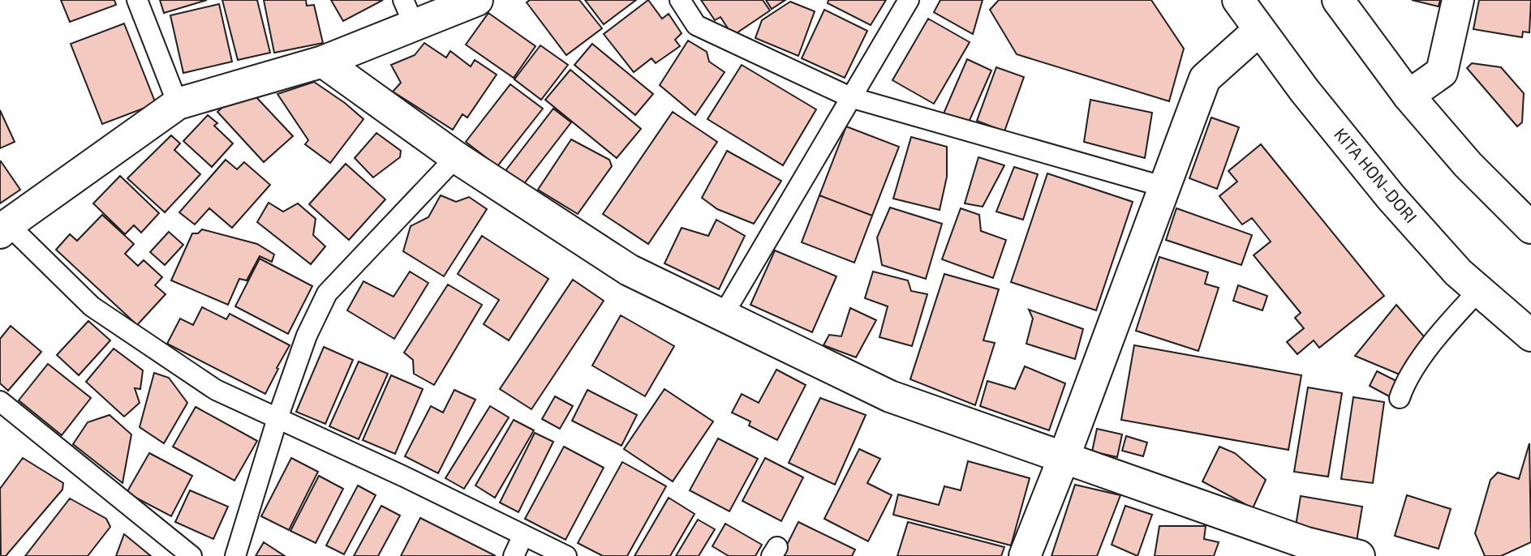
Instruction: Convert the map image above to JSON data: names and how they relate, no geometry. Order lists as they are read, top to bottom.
{
  "streets": {
    "main road": ["KITA HON-DORI"]
  }
}
